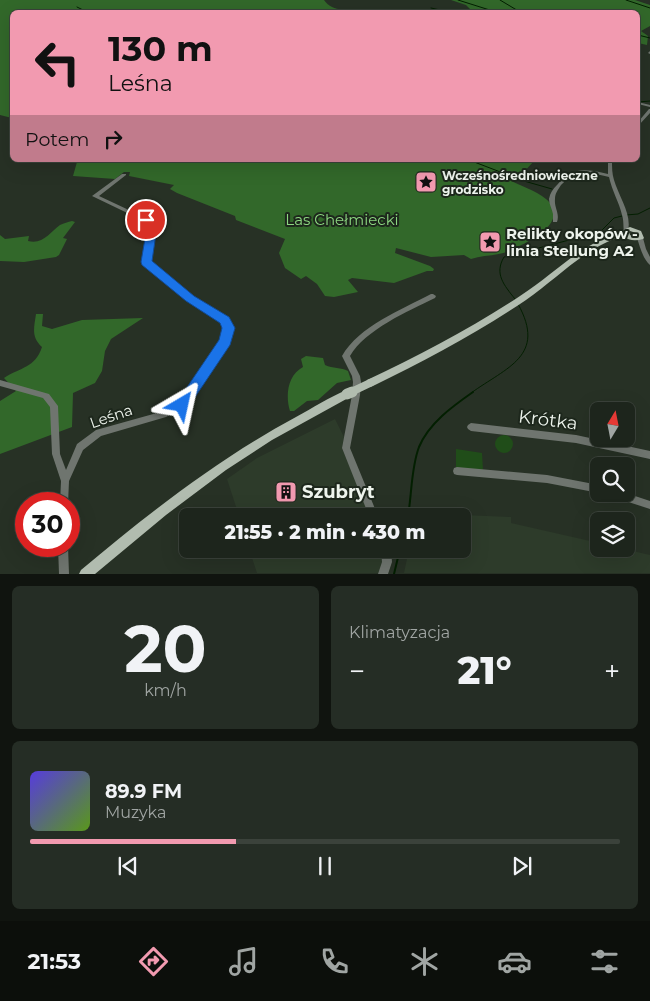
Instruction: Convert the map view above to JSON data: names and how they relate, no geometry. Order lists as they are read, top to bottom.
{
  "streets": {
    "street": ["Leśna", "Krótka"]
  },
  "parks": ["Las Chełmiecki"],
  "places": {
    "place": ["Wcześnośredniowieczne grodzisko", "Relikty okopów - linia Stellung A2"],
    "building": ["Szubryt"]
  },
  "north": "top",
  "page": {
    "turn": ["130 m", "Leśna"],
    "then": "Potem",
    "limit": "30",
    "trip": "21:55 · 2 min · 430 m",
    "tile": [
      ["20", "km/h"],
      "Klimatyzacja"
    ],
    "heat": ["−", "21°", "+"],
    "song": ["89.9 FM", "Muzyka"],
    "tabs": "21:53"
  }
}
